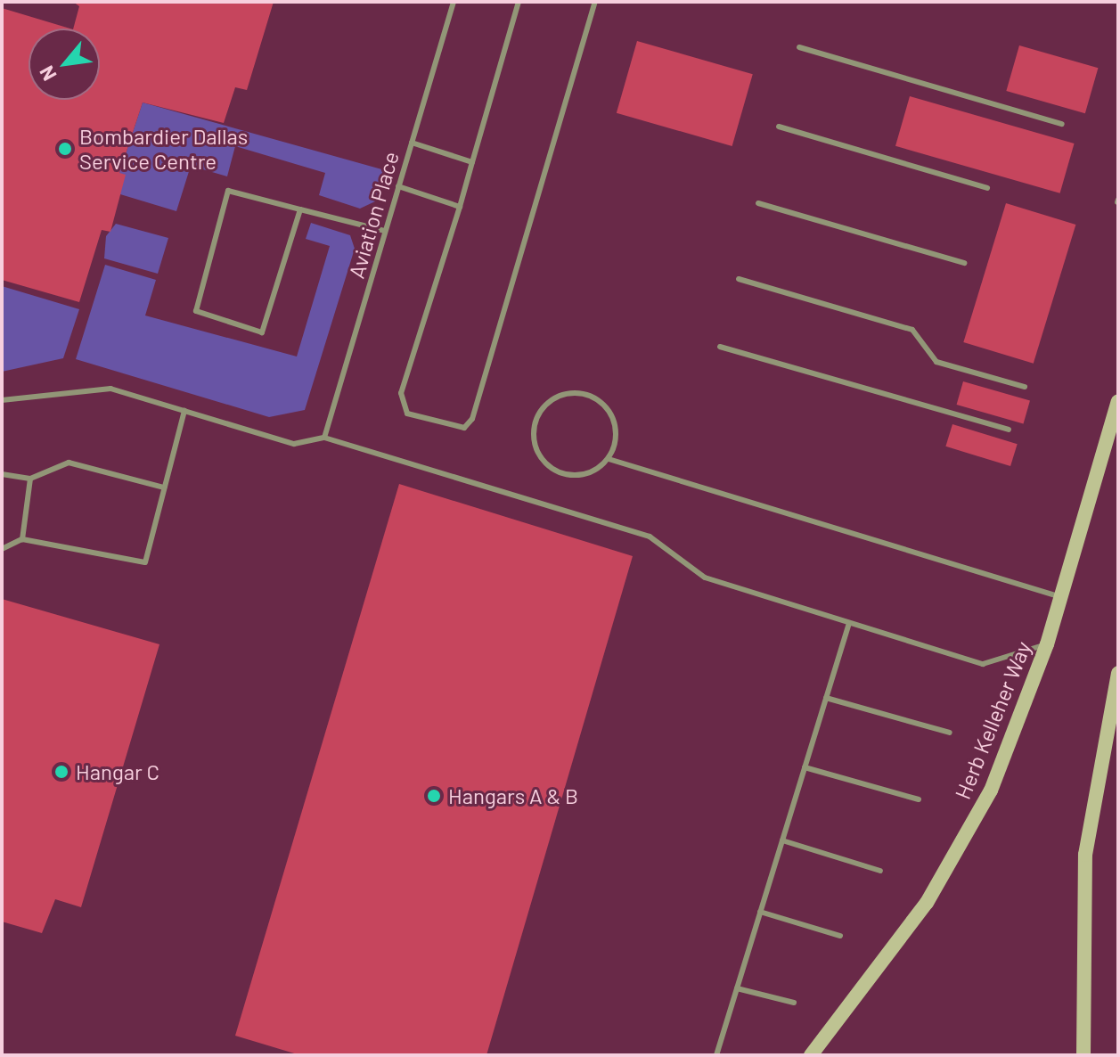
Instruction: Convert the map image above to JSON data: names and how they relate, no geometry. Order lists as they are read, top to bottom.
{
  "streets": {
    "main road": ["Herb Kelleher Way"],
    "lane": ["Aviation Place"]
  },
  "places": ["Bombardier Dallas Service Centre", "Hangar C", "Hangars A & B"],
  "north": "bottom left"
}
